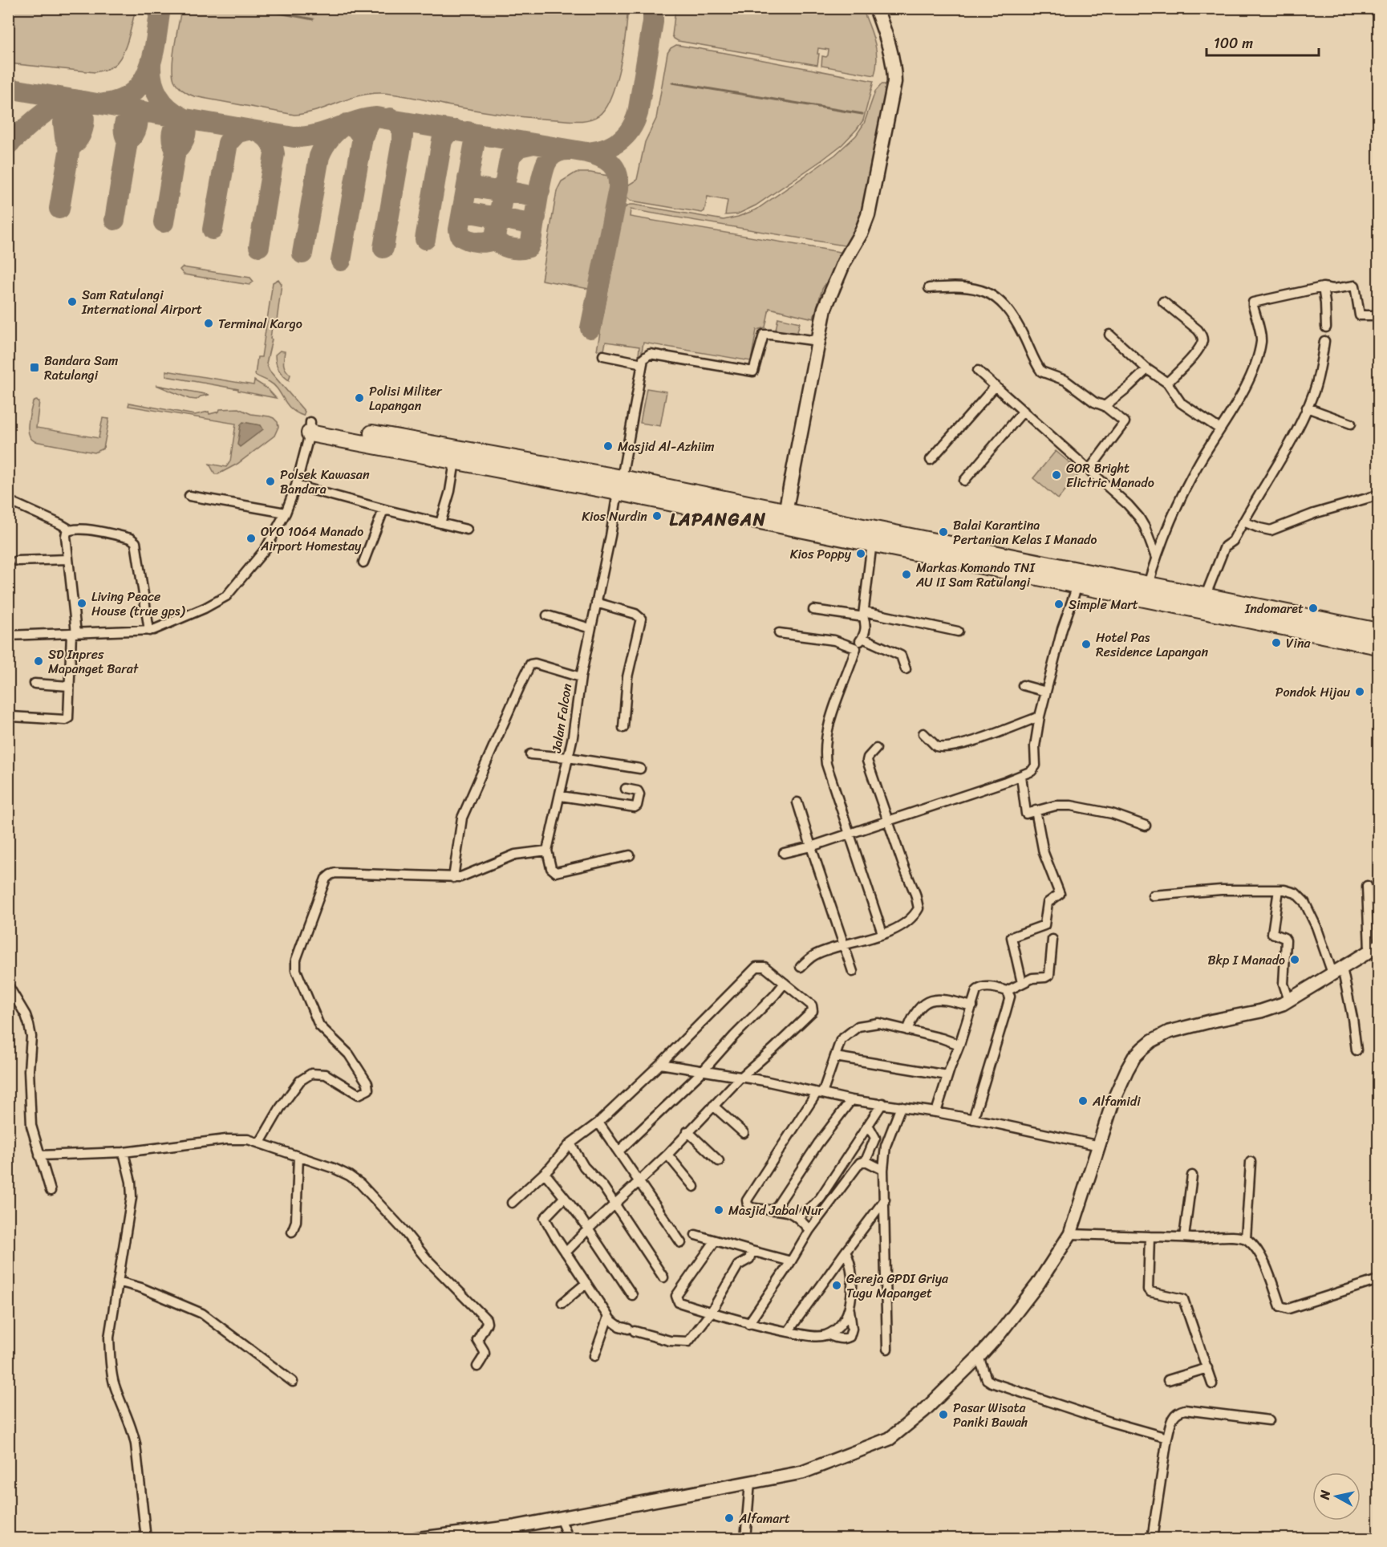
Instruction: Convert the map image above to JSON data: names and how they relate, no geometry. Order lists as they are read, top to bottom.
{
  "streets": {
    "street": ["Jalan Falcon"]
  },
  "districts": ["LAPANGAN"],
  "places": {
    "other": [
      "Sam Ratulangi International Airport",
      "Terminal Kargo",
      "Polisi Militer Lapangan",
      "Masjid Al-Azhiim",
      "GOR Bright Elictric Manado",
      "Polsek Kawasan Bandara",
      "Kios Nurdin",
      "Balai Karantina Pertanian Kelas I Manado",
      "OYO 1064 Manado Airport Homestay",
      "Kios Poppy",
      "Markas Komando TNI AU II Sam Ratulangi",
      "Living Peace House (true gps)",
      "Simple Mart",
      "Indomaret",
      "Vina",
      "Hotel Pas Residence Lapangan",
      "SD Inpres Mapanget Barat",
      "Pondok Hijau",
      "Bkp I Manado",
      "Alfamidi",
      "Masjid Jabal Nur",
      "Gereja GPDI Griya Tugu Mapanget",
      "Pasar Wisata Paniki Bawah",
      "Alfamart"
    ],
    "transit": ["Bandara Sam Ratulangi"]
  },
  "scale_bar": "100 m",
  "north": "left"
}
